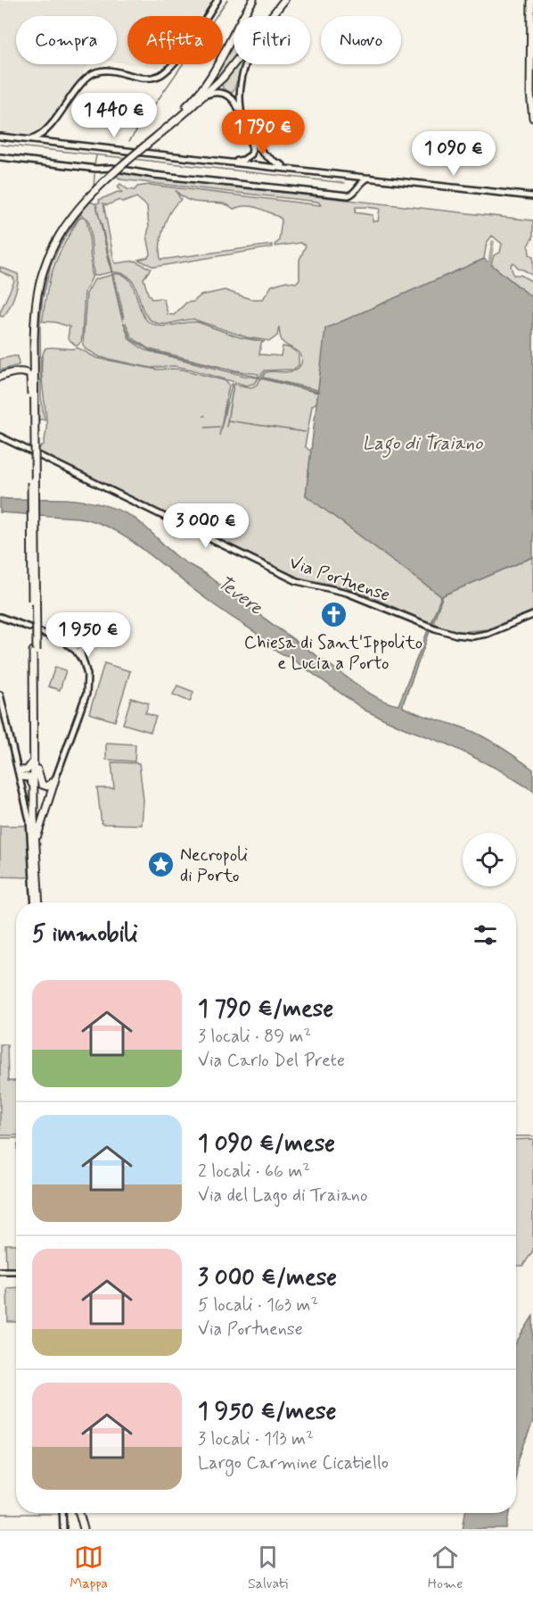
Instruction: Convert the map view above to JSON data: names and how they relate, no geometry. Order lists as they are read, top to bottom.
{
  "streets": {
    "street": ["Via Portuense"]
  },
  "water": ["Lago di Traiano", "Tevere"],
  "places": {
    "church": ["Chiesa di Sant'Ippolito e Lucia a Porto"],
    "place": ["Necropoli di Porto"]
  },
  "page": {
    "chip": [
      "Compra",
      "Affitta",
      "Filtri",
      "Nuovo"
    ],
    "price": [
      "1 440 €",
      "1 790 €",
      "1 090 €",
      "3 000 €",
      "1 950 €"
    ],
    "heading": "5 immobili",
    "list": [
      {
        "name": "1 790 €/mese",
        "note": "3 locali · 89 m² · Via Carlo Del Prete"
      },
      {
        "name": "1 090 €/mese",
        "note": "2 locali · 66 m² · Via del Lago di Traiano"
      },
      {
        "name": "3 000 €/mese",
        "note": "5 locali · 163 m² · Via Portuense"
      },
      {
        "name": "1 950 €/mese",
        "note": "3 locali · 113 m² · Largo Carmine Cicatiello"
      }
    ],
    "tabs": ["Mappa", "Salvati", "Home"]
  }
}
